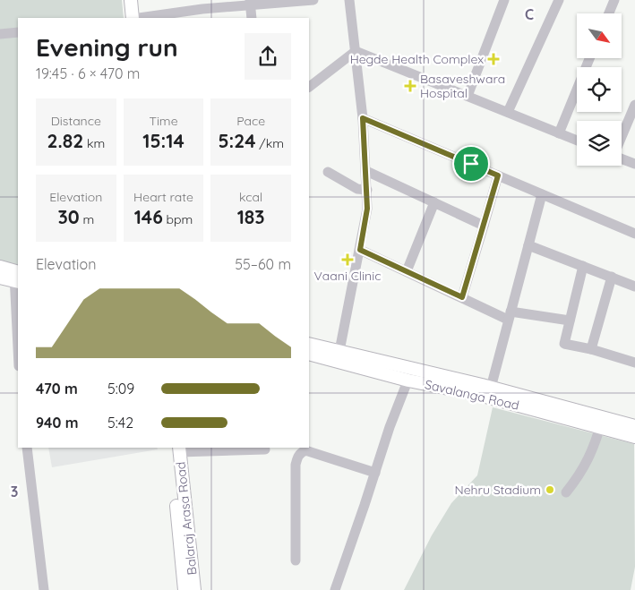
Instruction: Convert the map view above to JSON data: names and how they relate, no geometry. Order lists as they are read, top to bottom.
{
  "streets": {
    "main road": ["Savalanga Road", "Balaraj Arasa Road"]
  },
  "places": {
    "health": ["Hegde Health Complex", "Basaveshwara Hospital", "Vaani Clinic"],
    "other": ["Nehru Stadium"]
  },
  "north": "bottom right",
  "page": {
    "heading": ["Evening run", "19:45 · 6 × 470 m"],
    "stats": [
      ["Distance", "2.82 km"],
      ["Time", "15:14"],
      ["Pace", "5:24 /km"],
      ["Elevation", "30 m"],
      ["Heart rate", "146 bpm"],
      ["kcal", "183"]
    ],
    "chart": ["Elevation", "55–60 m"],
    "list": [
      {
        "name": "470 m",
        "note": "5:09"
      },
      {
        "name": "940 m",
        "note": "5:42"
      }
    ]
  },
  "grid": {
    "columns": ["C"],
    "rows": ["3"]
  }
}
